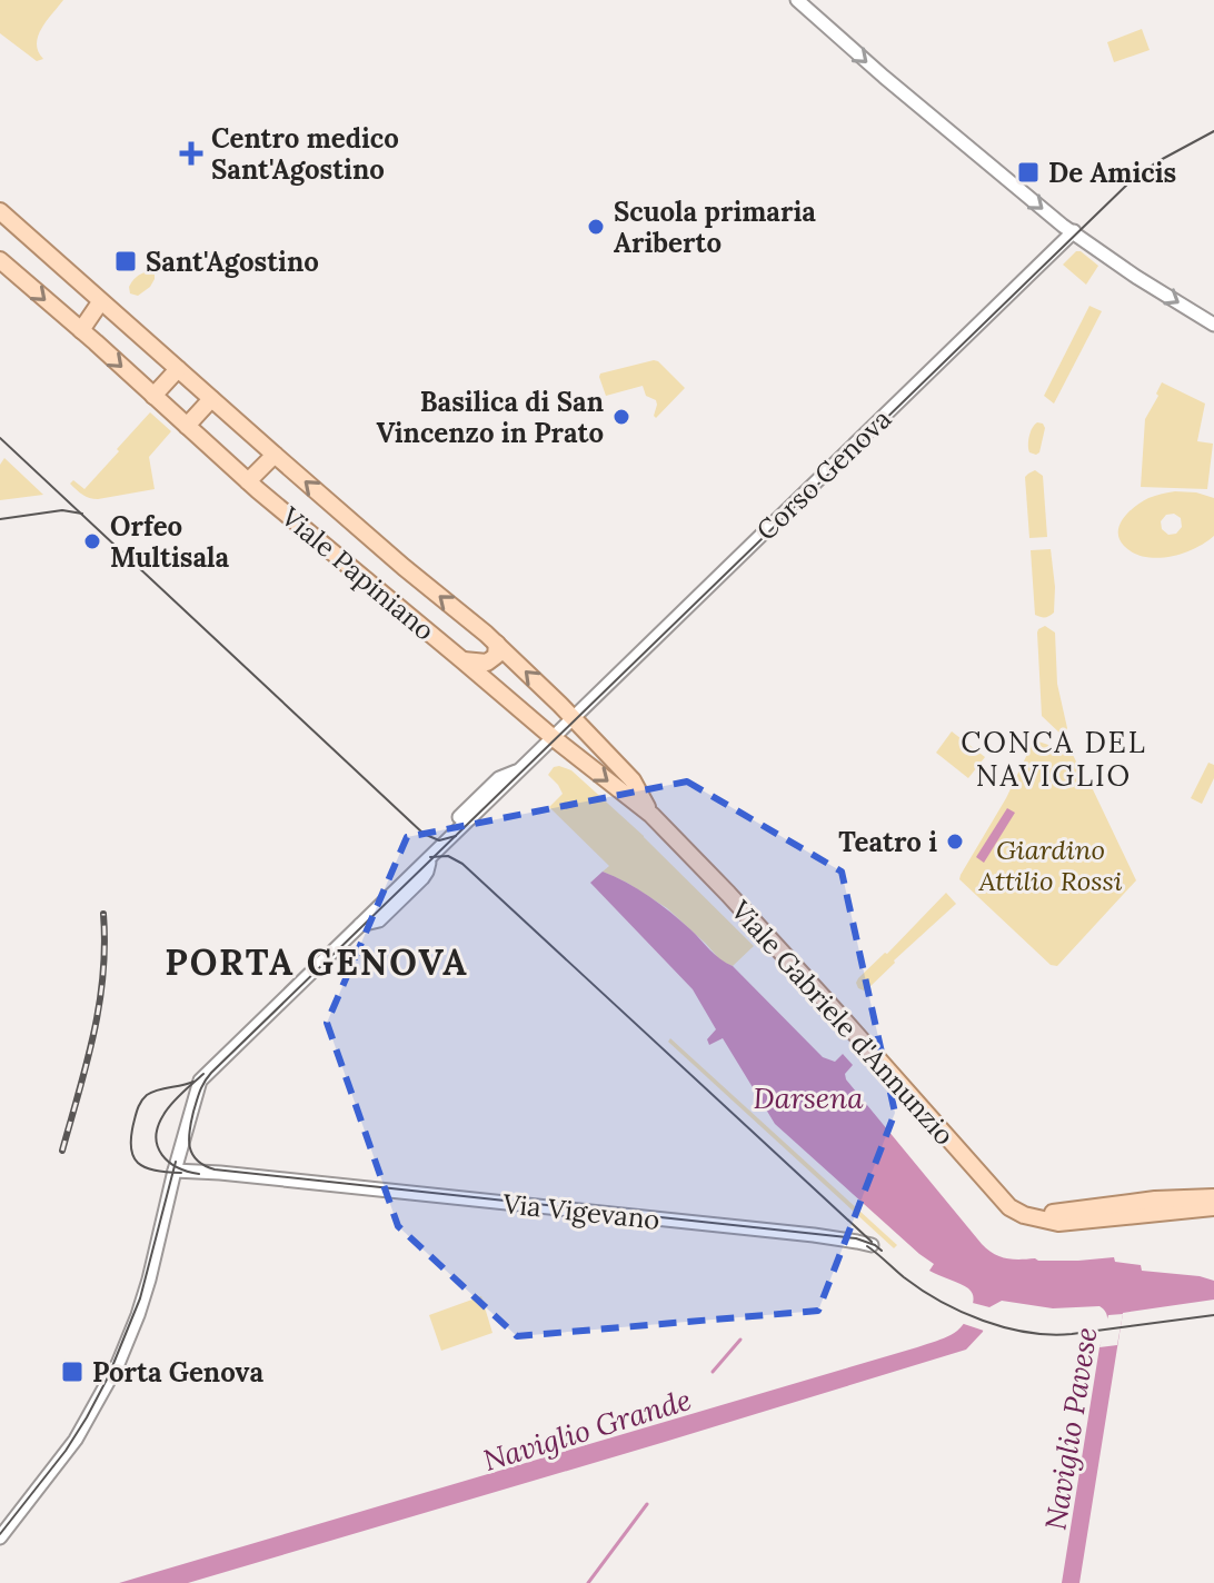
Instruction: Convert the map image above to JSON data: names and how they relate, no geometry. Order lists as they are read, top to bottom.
{
  "streets": {
    "main road": ["Viale Papiniano", "Viale Gabriele d'Annunzio"],
    "street": ["Corso Genova", "Via Vigevano"]
  },
  "crossings": [
    ["Corso Genova", "Viale Papiniano"],
    ["Corso Genova", "Via Vigevano"],
    ["Viale Papiniano", "Viale Gabriele d'Annunzio"]
  ],
  "districts": ["CONCA DEL NAVIGLIO", "PORTA GENOVA"],
  "water": ["Darsena", "Naviglio Pavese", "Naviglio Grande"],
  "parks": ["Giardino Attilio Rossi"],
  "places": {
    "health": ["Centro medico Sant'Agostino"],
    "transit": ["De Amicis", "Sant'Agostino", "Porta Genova"],
    "other": [
      "Scuola primaria Ariberto",
      "Basilica di San Vincenzo in Prato",
      "Orfeo Multisala",
      "Teatro i"
    ]
  }
}
